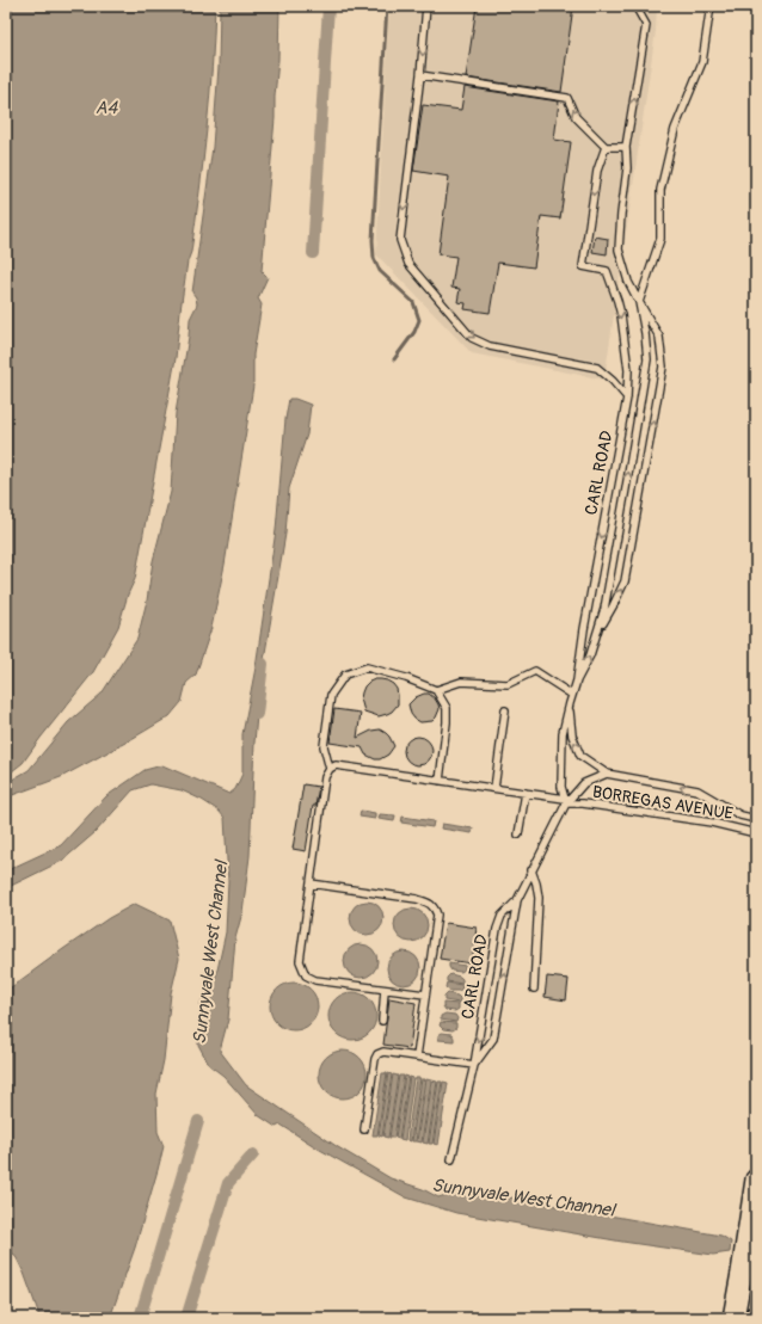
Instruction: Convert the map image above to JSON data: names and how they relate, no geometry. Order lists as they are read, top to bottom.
{
  "streets": {
    "lane": ["CARL ROAD", "BORREGAS AVENUE"]
  },
  "crossings": [
    ["CARL ROAD", "BORREGAS AVENUE"]
  ],
  "water": ["A4", "Sunnyvale West Channel"]
}
